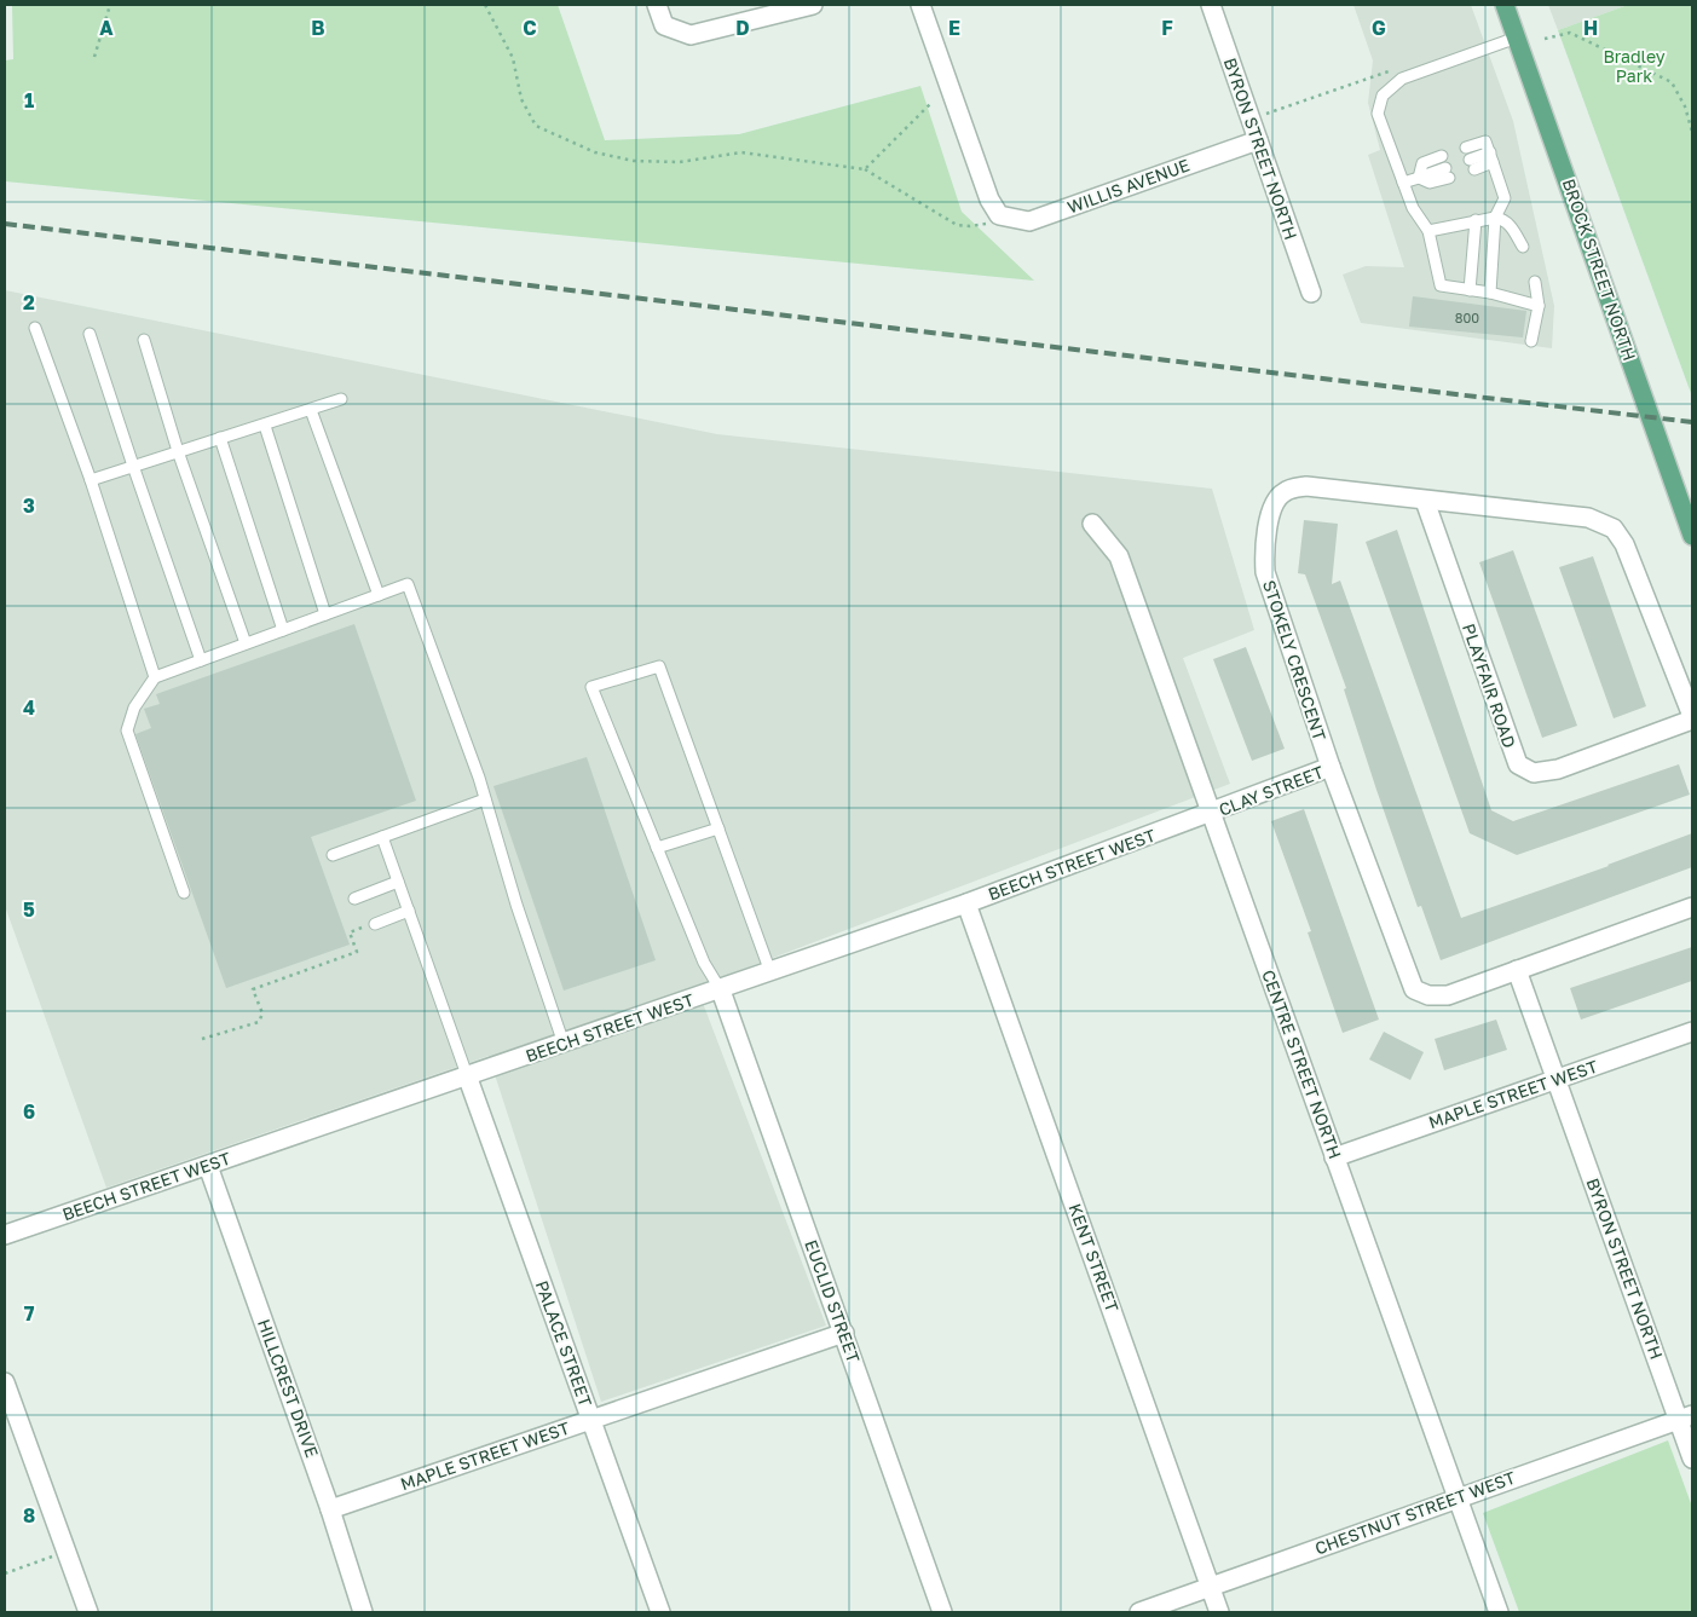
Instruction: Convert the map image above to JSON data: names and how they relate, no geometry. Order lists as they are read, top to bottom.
{
  "streets": {
    "main road": ["BROCK STREET NORTH"],
    "street": [
      "BYRON STREET NORTH",
      "WILLIS AVENUE",
      "STOKELY CRESCENT",
      "PLAYFAIR ROAD",
      "CLAY STREET",
      "BEECH STREET WEST",
      "CENTRE STREET NORTH",
      "MAPLE STREET WEST",
      "KENT STREET",
      "EUCLID STREET",
      "PALACE STREET",
      "HILLCREST DRIVE",
      "CHESTNUT STREET WEST"
    ]
  },
  "crossings": [
    ["BYRON STREET NORTH", "WILLIS AVENUE"],
    ["BYRON STREET NORTH", "STOKELY CRESCENT"],
    ["BYRON STREET NORTH", "MAPLE STREET WEST"],
    ["BYRON STREET NORTH", "CHESTNUT STREET WEST"],
    ["STOKELY CRESCENT", "PLAYFAIR ROAD"],
    ["STOKELY CRESCENT", "CLAY STREET"],
    ["CLAY STREET", "BEECH STREET WEST"],
    ["CLAY STREET", "CENTRE STREET NORTH"],
    ["BEECH STREET WEST", "CENTRE STREET NORTH"],
    ["BEECH STREET WEST", "KENT STREET"],
    ["BEECH STREET WEST", "EUCLID STREET"],
    ["BEECH STREET WEST", "PALACE STREET"],
    ["BEECH STREET WEST", "HILLCREST DRIVE"],
    ["CENTRE STREET NORTH", "MAPLE STREET WEST"],
    ["CENTRE STREET NORTH", "CHESTNUT STREET WEST"],
    ["MAPLE STREET WEST", "EUCLID STREET"],
    ["MAPLE STREET WEST", "PALACE STREET"],
    ["MAPLE STREET WEST", "HILLCREST DRIVE"],
    ["KENT STREET", "CHESTNUT STREET WEST"]
  ],
  "parks": ["Bradley Park"],
  "house_numbers": ["800"],
  "grid": {
    "columns": [
      "A",
      "B",
      "C",
      "D",
      "E",
      "F",
      "G",
      "H"
    ],
    "rows": [
      "1",
      "2",
      "3",
      "4",
      "5",
      "6",
      "7",
      "8"
    ]
  }
}
